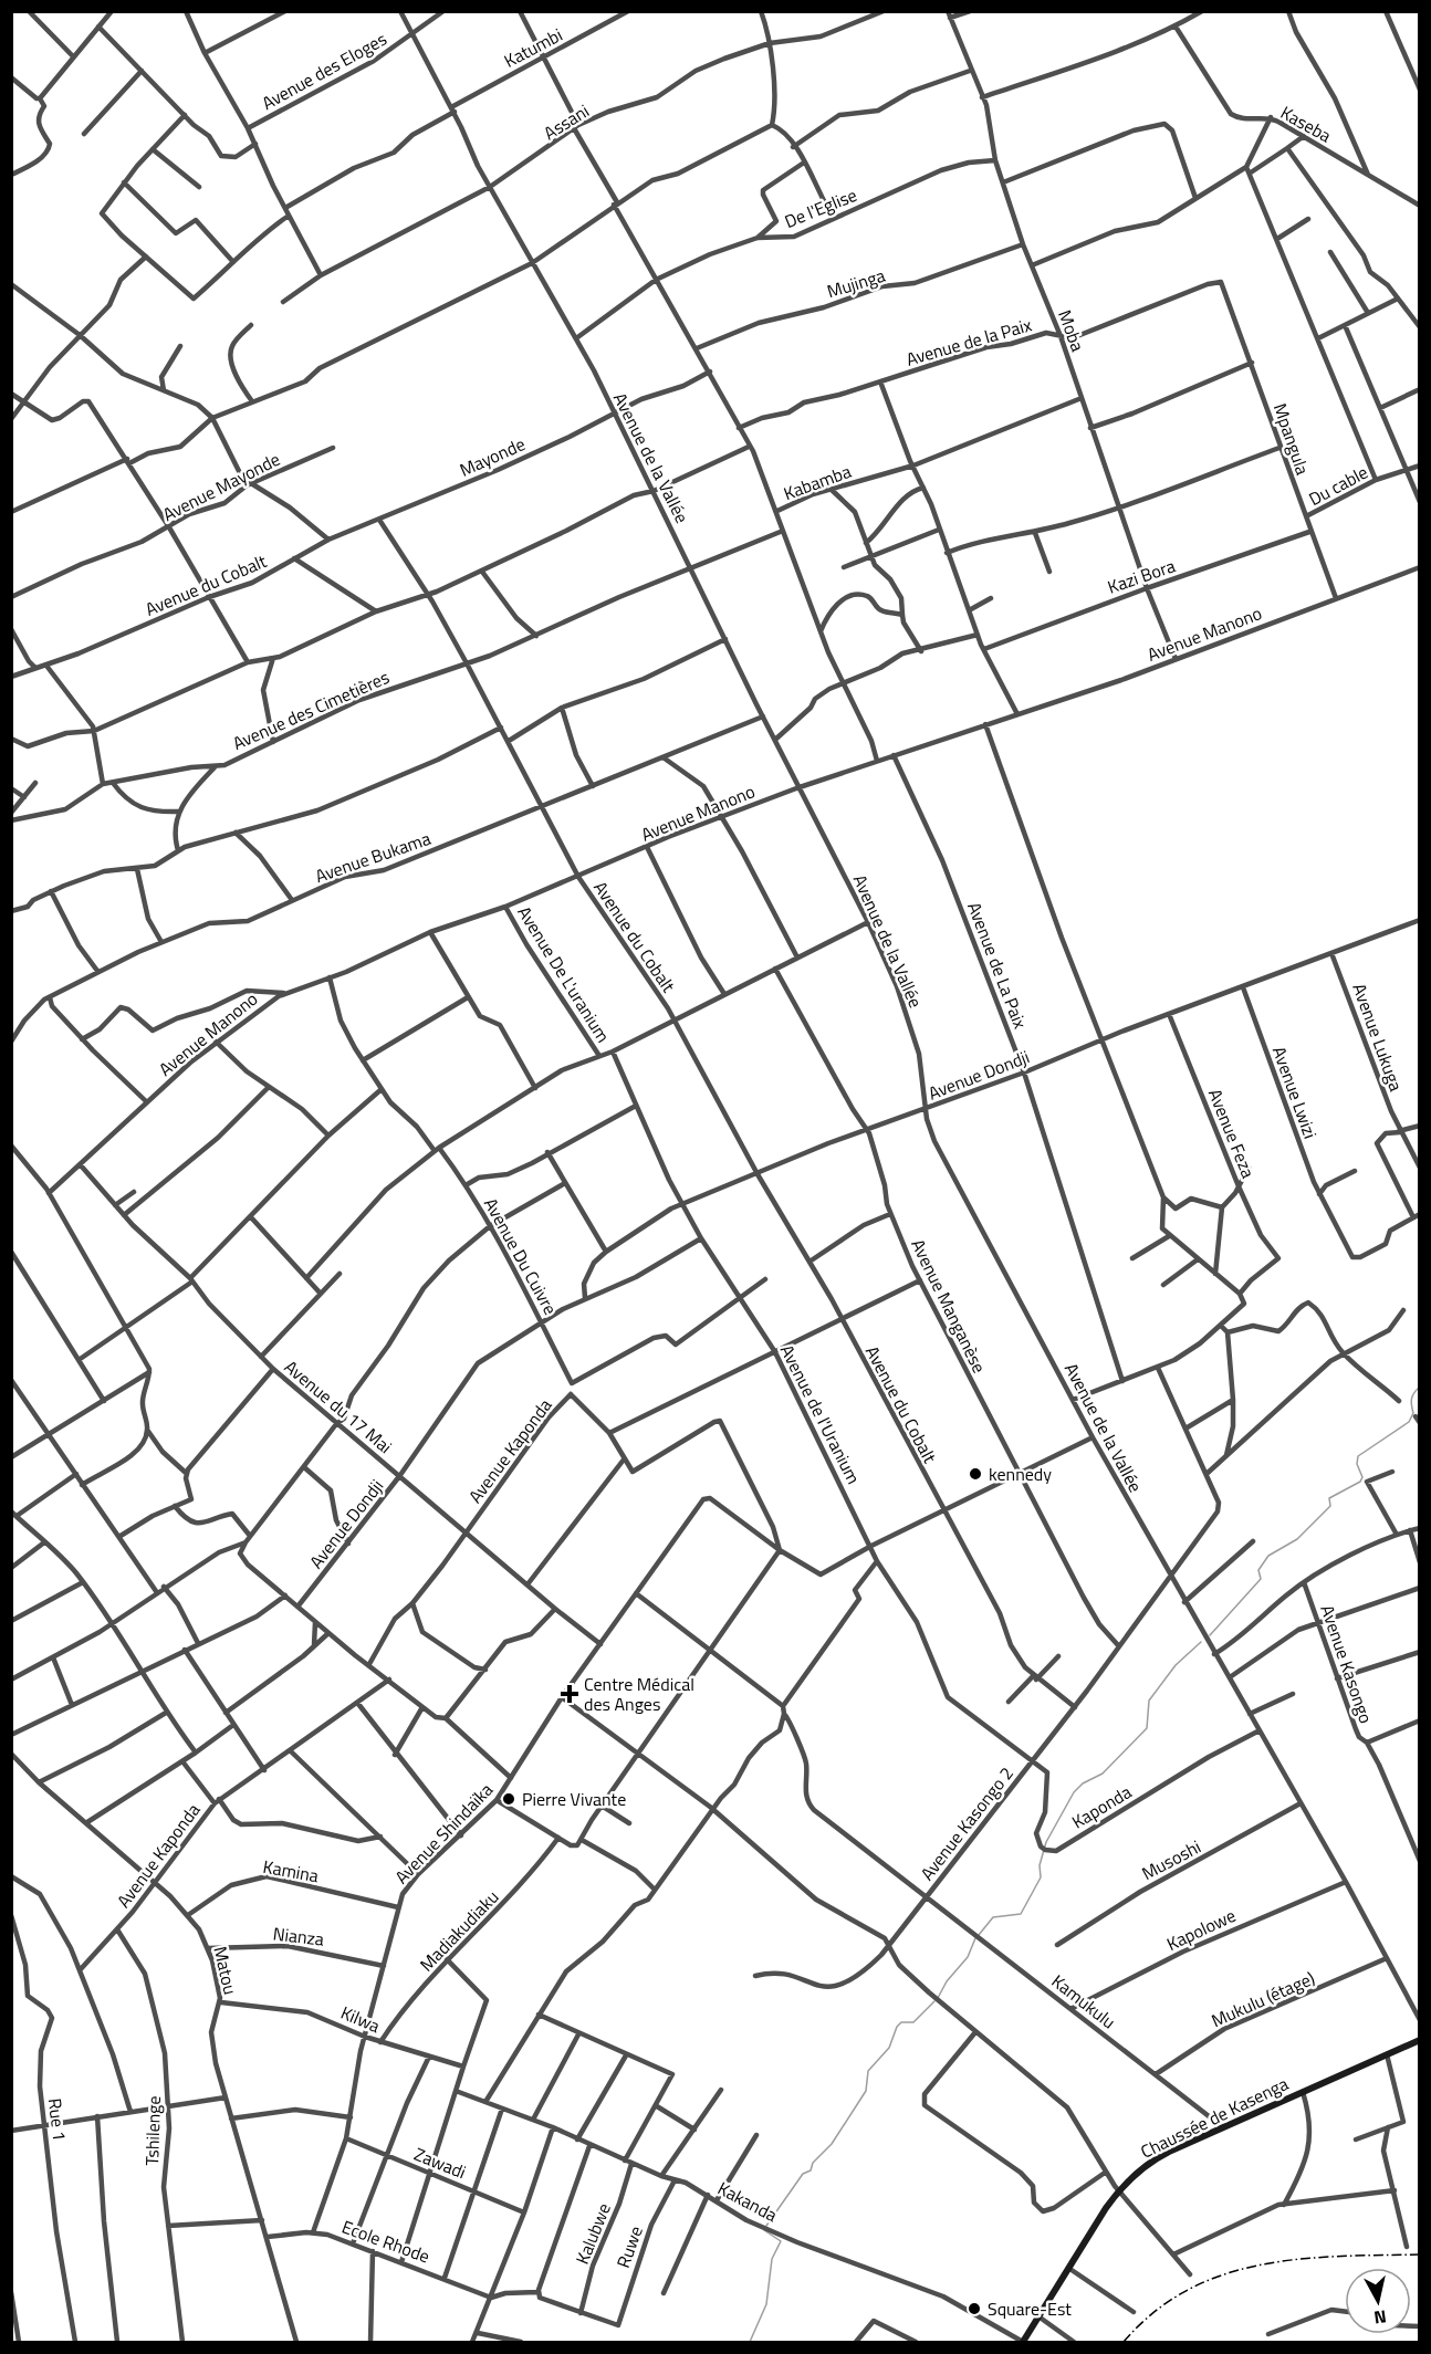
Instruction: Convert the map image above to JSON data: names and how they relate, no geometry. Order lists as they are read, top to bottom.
{
  "streets": {
    "main road": ["Chaussée de Kasenga"],
    "street": [
      "Katumbi",
      "Avenue des Eloges",
      "Assani",
      "Kaseba",
      "De l'Eglise",
      "Mujinga",
      "Moba",
      "Avenue de la Paix",
      "Mpangula",
      "Mayonde",
      "Avenue de la Vallée",
      "Kabamba",
      "Du cable",
      "Avenue Mayonde",
      "Kazi Bora",
      "Avenue du Cobalt",
      "Avenue Manono",
      "Avenue des Cimetières",
      "Avenue Bukama",
      "Avenue de La Paix",
      "Avenue De L'uranium",
      "Avenue Lukuga",
      "Avenue Dondji",
      "Avenue Lwizi",
      "Avenue Feza",
      "Avenue Du Cuivre",
      "Avenue Manganèse",
      "Avenue du 17 Mai",
      "Avenue de l'Uranium",
      "Avenue Kaponda",
      "Avenue Kasongo",
      "Kaponda",
      "Avenue Kasongo 2",
      "Avenue Shindaïka",
      "Musoshi",
      "Kamina",
      "Kapolowe",
      "Madiakudiaku",
      "Nianza",
      "Matou",
      "Mukulu (étage)",
      "Kamukulu",
      "Kilwa",
      "Rue 1",
      "Tshilenge",
      "Zawadi",
      "Kakanda",
      "Kalubwe",
      "Ecole Rhode",
      "Ruwe"
    ]
  },
  "crossings": [
    ["Katumbi", "Avenue de la Vallée"],
    ["Avenue des Eloges", "Avenue de la Vallée"],
    ["Assani", "Avenue de la Vallée"],
    ["De l'Eglise", "Moba"],
    ["De l'Eglise", "Avenue de la Vallée"],
    ["Mujinga", "Moba"],
    ["Moba", "Avenue de la Paix"],
    ["Moba", "Kabamba"],
    ["Moba", "Kazi Bora"],
    ["Moba", "Avenue Manono"],
    ["Avenue de la Paix", "Mpangula"],
    ["Mpangula", "Du cable"],
    ["Mpangula", "Kazi Bora"],
    ["Mpangula", "Avenue Manono"],
    ["Mayonde", "Avenue de la Vallée"],
    ["Mayonde", "Avenue du Cobalt"],
    ["Avenue de la Vallée", "Avenue Manono"],
    ["Avenue de la Vallée", "Avenue des Cimetières"],
    ["Avenue de la Vallée", "Avenue Bukama"],
    ["Avenue de la Vallée", "Avenue Dondji"],
    ["Avenue de la Vallée", "Kaponda"],
    ["Avenue de la Vallée", "Avenue Kasongo 2"],
    ["Avenue de la Vallée", "Musoshi"],
    ["Avenue de la Vallée", "Kapolowe"],
    ["Avenue de la Vallée", "Mukulu (étage)"],
    ["Kabamba", "Avenue Manono"],
    ["Kabamba", "Avenue des Cimetières"],
    ["Avenue du Cobalt", "Avenue Manono"],
    ["Avenue du Cobalt", "Avenue des Cimetières"],
    ["Avenue du Cobalt", "Avenue Bukama"],
    ["Avenue du Cobalt", "Avenue Dondji"],
    ["Avenue du Cobalt", "Avenue Kasongo 2"],
    ["Avenue Manono", "Avenue de La Paix"],
    ["Avenue Manono", "Avenue De L'uranium"],
    ["Avenue Manono", "Avenue Du Cuivre"],
    ["Avenue Manono", "Avenue du 17 Mai"],
    ["Avenue de La Paix", "Avenue Dondji"],
    ["Avenue Lukuga", "Avenue Dondji"],
    ["Avenue Dondji", "Avenue Lwizi"],
    ["Avenue Dondji", "Avenue Feza"],
    ["Avenue Dondji", "Avenue Du Cuivre"],
    ["Avenue Dondji", "Avenue Manganèse"],
    ["Avenue Dondji", "Avenue du 17 Mai"],
    ["Avenue Dondji", "Avenue de l'Uranium"],
    ["Avenue Manganèse", "Avenue Kasongo 2"],
    ["Avenue du 17 Mai", "Avenue Kaponda"],
    ["Avenue du 17 Mai", "Avenue Shindaïka"],
    ["Avenue de l'Uranium", "Kaponda"],
    ["Avenue de l'Uranium", "Avenue Kasongo 2"],
    ["Avenue Kaponda", "Matou"],
    ["Avenue Kaponda", "Tshilenge"],
    ["Kaponda", "Avenue Kasongo 2"],
    ["Avenue Kasongo 2", "Kamukulu"],
    ["Avenue Shindaïka", "Kamina"],
    ["Avenue Shindaïka", "Nianza"],
    ["Avenue Shindaïka", "Kilwa"],
    ["Avenue Shindaïka", "Zawadi"],
    ["Avenue Shindaïka", "Ecole Rhode"],
    ["Kamina", "Matou"],
    ["Kapolowe", "Kamukulu"],
    ["Madiakudiaku", "Kilwa"],
    ["Nianza", "Matou"],
    ["Matou", "Kilwa"],
    ["Matou", "Ecole Rhode"],
    ["Mukulu (étage)", "Kamukulu"],
    ["Kamukulu", "Chaussée de Kasenga"],
    ["Chaussée de Kasenga", "Kakanda"],
    ["Kakanda", "Kalubwe"],
    ["Kakanda", "Ruwe"],
    ["Kalubwe", "Ruwe"]
  ],
  "places": {
    "other": ["kennedy", "Pierre Vivante", "Square-Est"],
    "health": ["Centre Médical des Anges"]
  },
  "north": "bottom"
}
